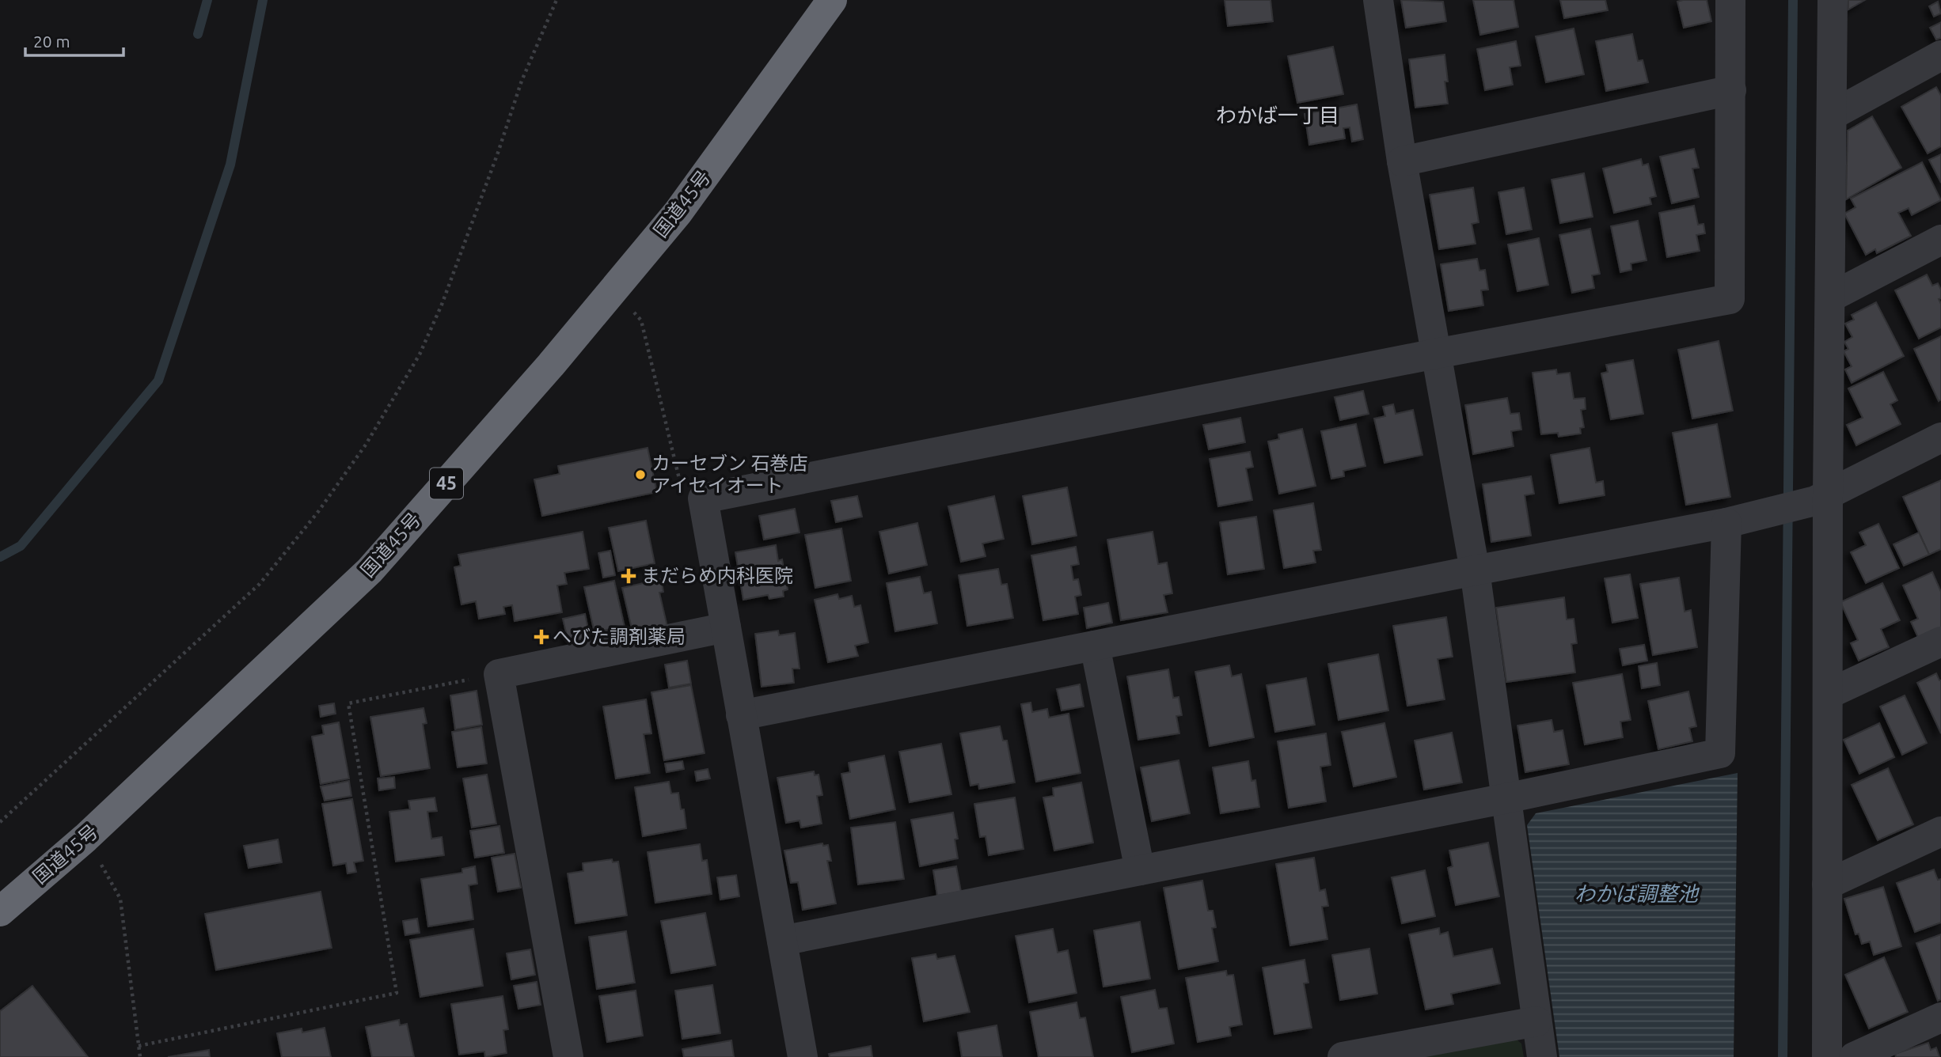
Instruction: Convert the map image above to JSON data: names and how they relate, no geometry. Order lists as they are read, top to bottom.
{
  "streets": {
    "highway": ["国道45号", "45"]
  },
  "districts": ["わかば一丁目"],
  "water": ["わかば調整池"],
  "places": {
    "other": ["カーセブン 石巻店 アイセイオート"],
    "health": ["まだらめ内科医院", "へびた調剤薬局"]
  },
  "scale_bar": "20 m"
}
